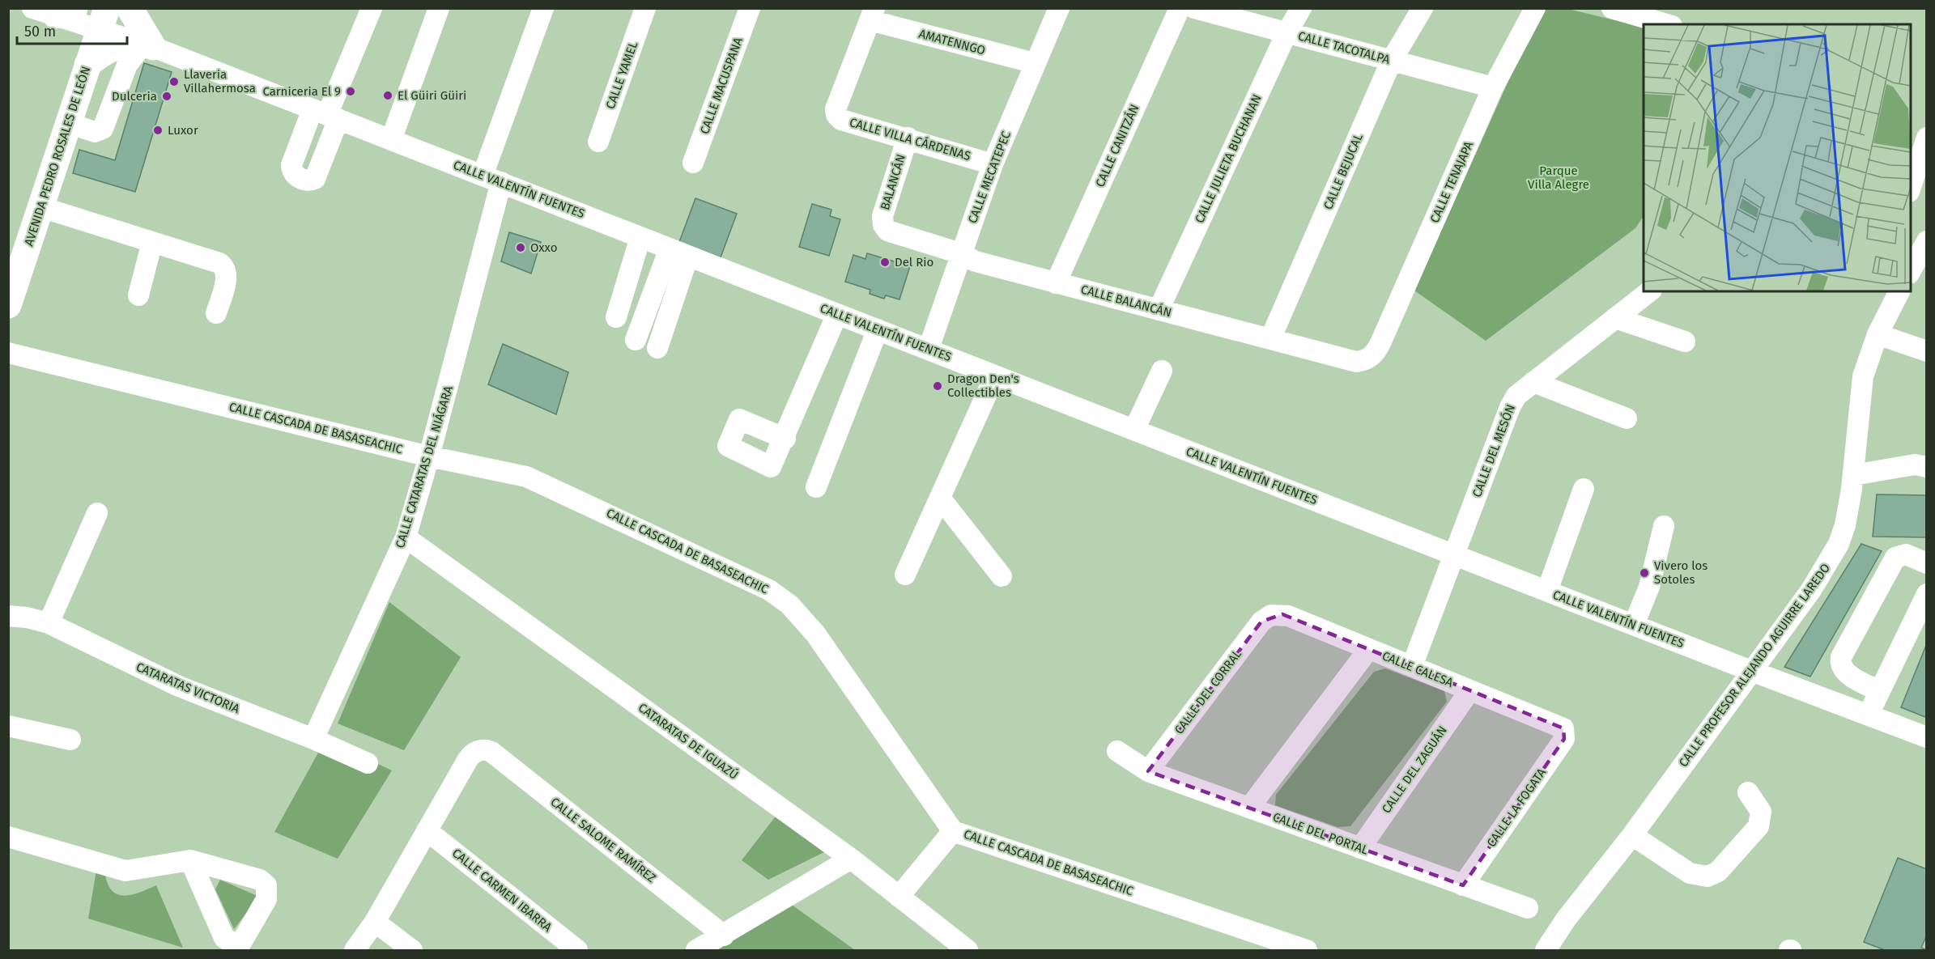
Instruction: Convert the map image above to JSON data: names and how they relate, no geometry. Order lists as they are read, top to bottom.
{
  "streets": {
    "main road": ["AVENIDA PEDRO ROSALES DE LEÓN"],
    "street": [
      "AMATENNGO",
      "CALLE TACOTALPA",
      "CALLE YAMEL",
      "CALLE MACUSPANA",
      "CALLE VILLA CÁRDENAS",
      "CALLE CANITZÁN",
      "CALLE JULIETA BUCHANAN",
      "CALLE BEJUCAL",
      "CALLE MECATEPEC",
      "BALANCÁN",
      "CALLE TENAJAPA",
      "CALLE VALENTÍN FUENTES",
      "CALLE BALANCÁN",
      "CALLE CASCADA DE BASASEACHIC",
      "CALLE DEL MESÓN",
      "CALLE CATARATAS DEL NIÁGARA",
      "CALLE PROFESOR ALEJANDO AGUIRRE LAREDO",
      "CALLE CALESA",
      "CATARATAS VICTORIA",
      "CALLE DEL CORRAL",
      "CATARATAS DE IGUAZÚ",
      "CALLE DEL ZAGUÁN",
      "CALLE LA FOGATA",
      "CALLE DEL PORTAL",
      "CALLE SALOME RAMÍREZ",
      "CALLE CARMEN IBARRA"
    ]
  },
  "crossings": [
    ["AMATENNGO", "CALLE VILLA CÁRDENAS"],
    ["AMATENNGO", "CALLE MECATEPEC"],
    ["CALLE TACOTALPA", "CALLE JULIETA BUCHANAN"],
    ["CALLE TACOTALPA", "CALLE BEJUCAL"],
    ["CALLE TACOTALPA", "CALLE TENAJAPA"],
    ["CALLE VILLA CÁRDENAS", "CALLE MECATEPEC"],
    ["CALLE VILLA CÁRDENAS", "BALANCÁN"],
    ["CALLE CANITZÁN", "CALLE BALANCÁN"],
    ["AVENIDA PEDRO ROSALES DE LEÓN", "CALLE VALENTÍN FUENTES"],
    ["CALLE JULIETA BUCHANAN", "CALLE BALANCÁN"],
    ["CALLE BEJUCAL", "CALLE BALANCÁN"],
    ["CALLE MECATEPEC", "CALLE VALENTÍN FUENTES"],
    ["CALLE MECATEPEC", "CALLE BALANCÁN"],
    ["BALANCÁN", "CALLE BALANCÁN"],
    ["CALLE TENAJAPA", "CALLE BALANCÁN"],
    ["CALLE VALENTÍN FUENTES", "CALLE DEL MESÓN"],
    ["CALLE VALENTÍN FUENTES", "CALLE CATARATAS DEL NIÁGARA"],
    ["CALLE VALENTÍN FUENTES", "CALLE PROFESOR ALEJANDO AGUIRRE LAREDO"],
    ["CALLE CASCADA DE BASASEACHIC", "CALLE CATARATAS DEL NIÁGARA"],
    ["CALLE DEL MESÓN", "CALLE CALESA"],
    ["CALLE CATARATAS DEL NIÁGARA", "CATARATAS VICTORIA"],
    ["CALLE CATARATAS DEL NIÁGARA", "CATARATAS DE IGUAZÚ"],
    ["CALLE CALESA", "CALLE DEL CORRAL"],
    ["CALLE CALESA", "CALLE DEL ZAGUÁN"],
    ["CALLE CALESA", "CALLE LA FOGATA"],
    ["CALLE DEL CORRAL", "CALLE DEL PORTAL"],
    ["CALLE DEL ZAGUÁN", "CALLE DEL PORTAL"],
    ["CALLE LA FOGATA", "CALLE DEL PORTAL"],
    ["CALLE SALOME RAMÍREZ", "CALLE CARMEN IBARRA"]
  ],
  "parks": ["Parque Villa Alegre"],
  "places": [
    "Llaveria Villahermosa",
    "Carniceria El 9",
    "El Güiri Güiri",
    "Dulceria",
    "Luxor",
    "Oxxo",
    "Del Rio",
    "Dragon Den's Collectibles",
    "Vivero los Sotoles"
  ],
  "scale_bar": "50 m"
}
